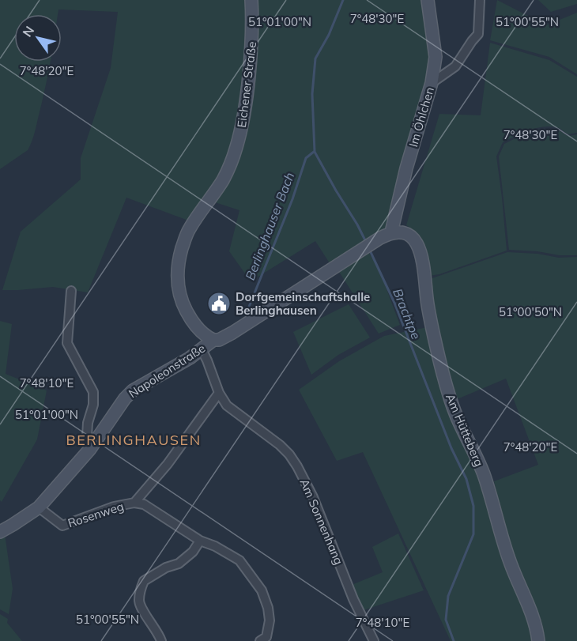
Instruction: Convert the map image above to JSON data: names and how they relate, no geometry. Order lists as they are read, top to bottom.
{
  "streets": {
    "main road": [
      "Eichener Straße",
      "Im Öhlchen",
      "Napoleonstraße",
      "Am Hütteberg"
    ],
    "street": ["Rosenweg", "Am Sonnenhang"]
  },
  "crossings": [
    ["Eichener Straße", "Napoleonstraße"],
    ["Im Öhlchen", "Napoleonstraße"],
    ["Im Öhlchen", "Am Hütteberg"],
    ["Napoleonstraße", "Am Hütteberg"],
    ["Napoleonstraße", "Rosenweg"],
    ["Napoleonstraße", "Am Sonnenhang"],
    ["Rosenweg", "Am Sonnenhang"]
  ],
  "districts": ["BERLINGHAUSEN"],
  "water": ["Berlinghauser Bach", "Brachtpe"],
  "places": {
    "public building": ["Dorfgemeinschaftshalle Berlinghausen"]
  },
  "north": "top left",
  "coordinates": [
    "7°48'30\"E",
    "51°01'00\"N",
    "51°00'55\"N",
    "7°48'20\"E",
    "51°00'50\"N",
    "7°48'10\"E"
  ]
}
